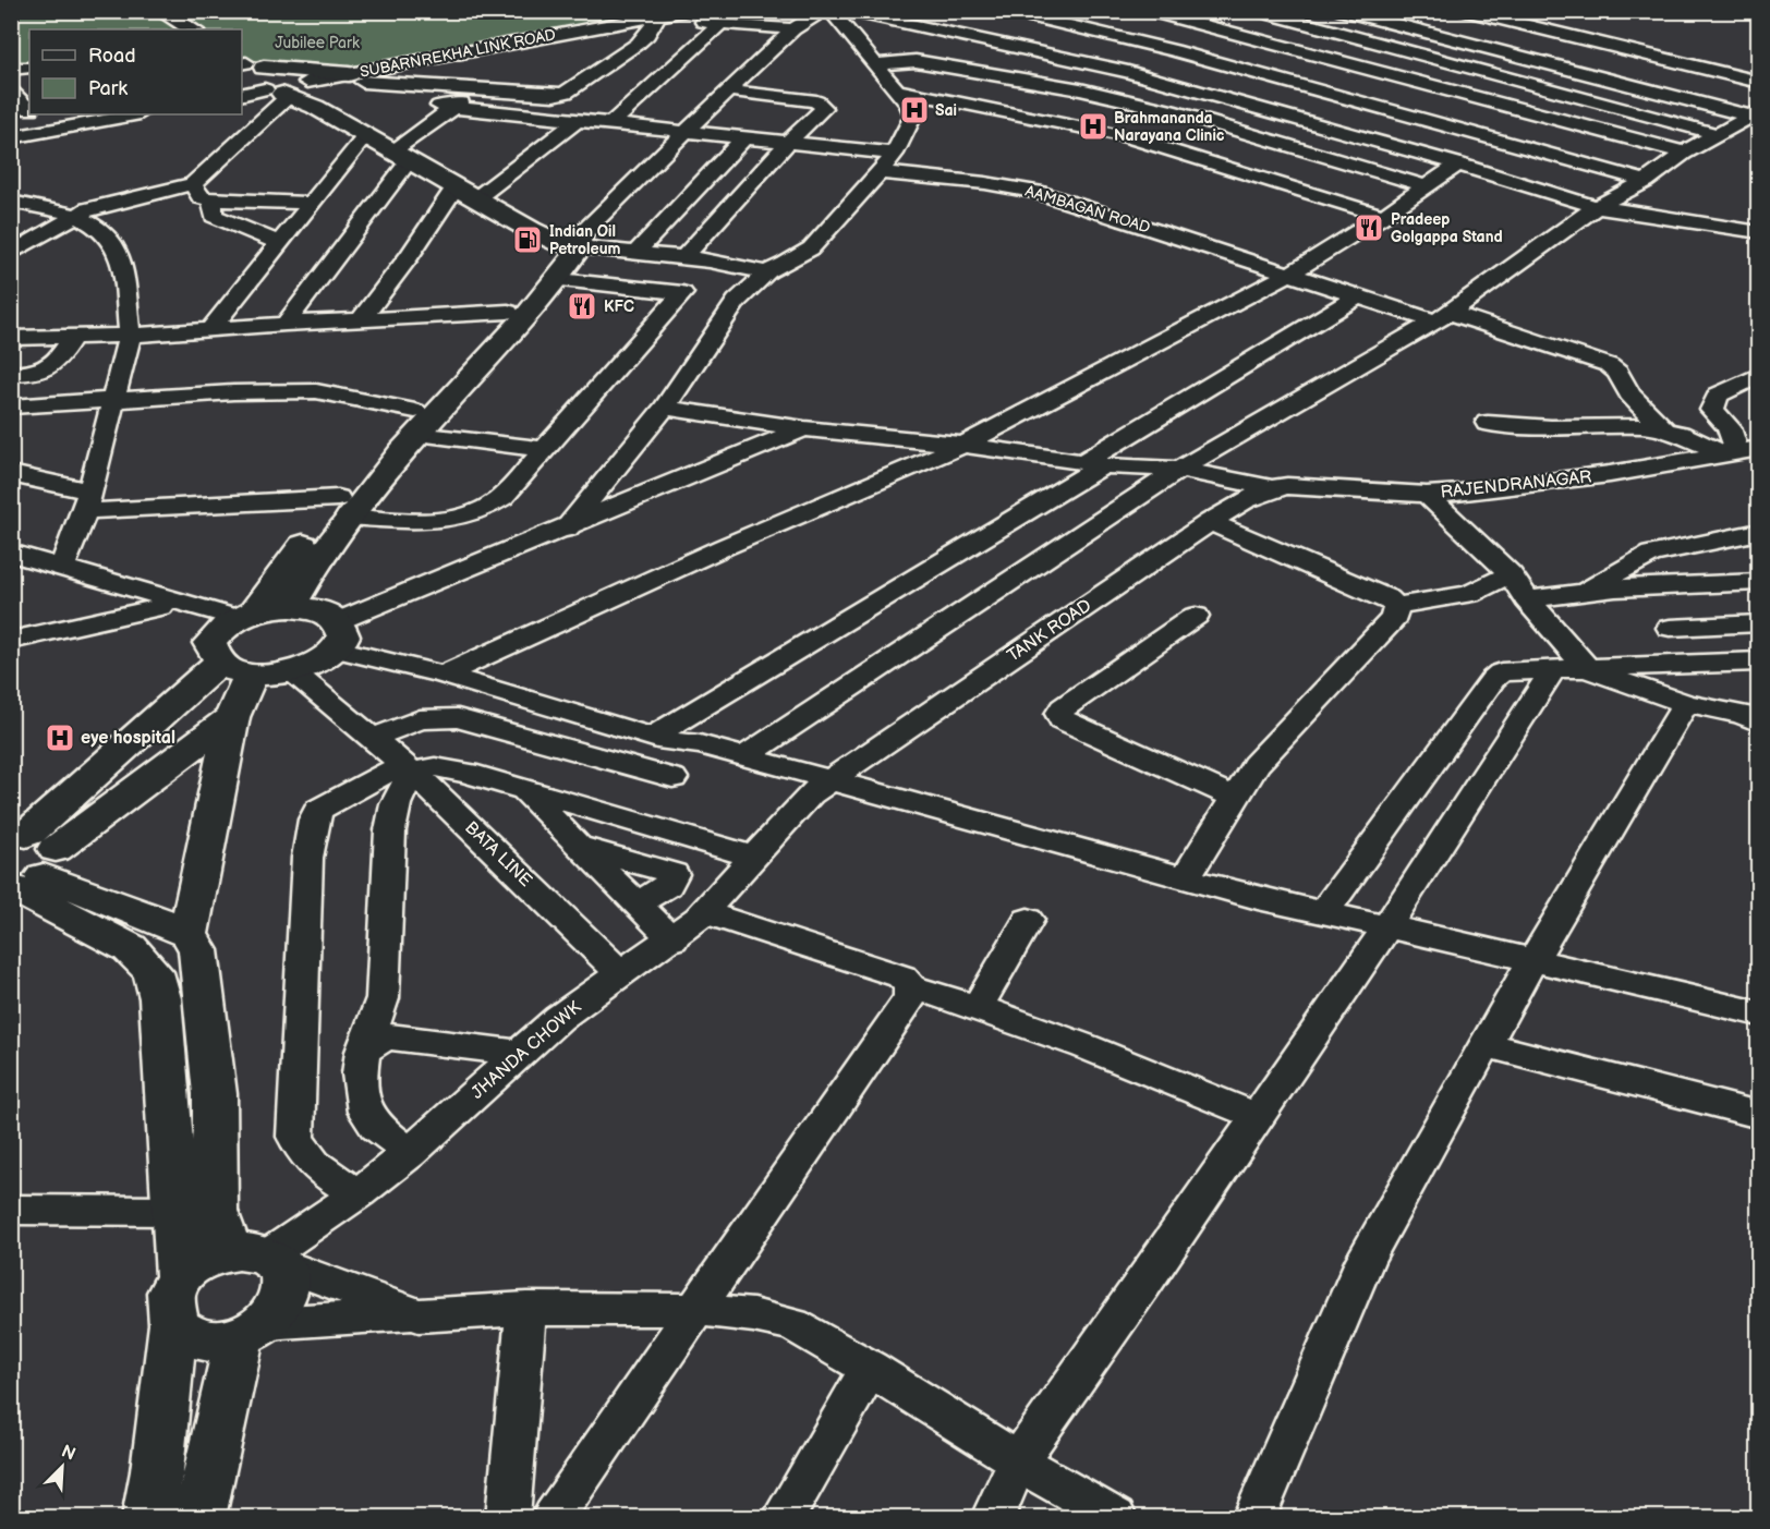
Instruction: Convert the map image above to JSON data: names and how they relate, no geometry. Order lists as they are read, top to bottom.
{
  "streets": {
    "street": [
      "SUBARNREKHA LINK ROAD",
      "AAMBAGAN ROAD",
      "RAJENDRANAGAR",
      "TANK ROAD",
      "BATA LINE",
      "JHANDA CHOWK"
    ]
  },
  "crossings": [
    ["RAJENDRANAGAR", "TANK ROAD"],
    ["TANK ROAD", "JHANDA CHOWK"],
    ["BATA LINE", "JHANDA CHOWK"]
  ],
  "parks": ["Jubilee Park"],
  "places": {
    "hospital": ["Sai", "Brahmananda Narayana Clinic", "eye hospital"],
    "restaurant": ["Pradeep Golgappa Stand", "KFC"],
    "fuel station": ["Indian Oil Petroleum"]
  },
  "legend": ["Road", "Park"],
  "north": "top right"
}
